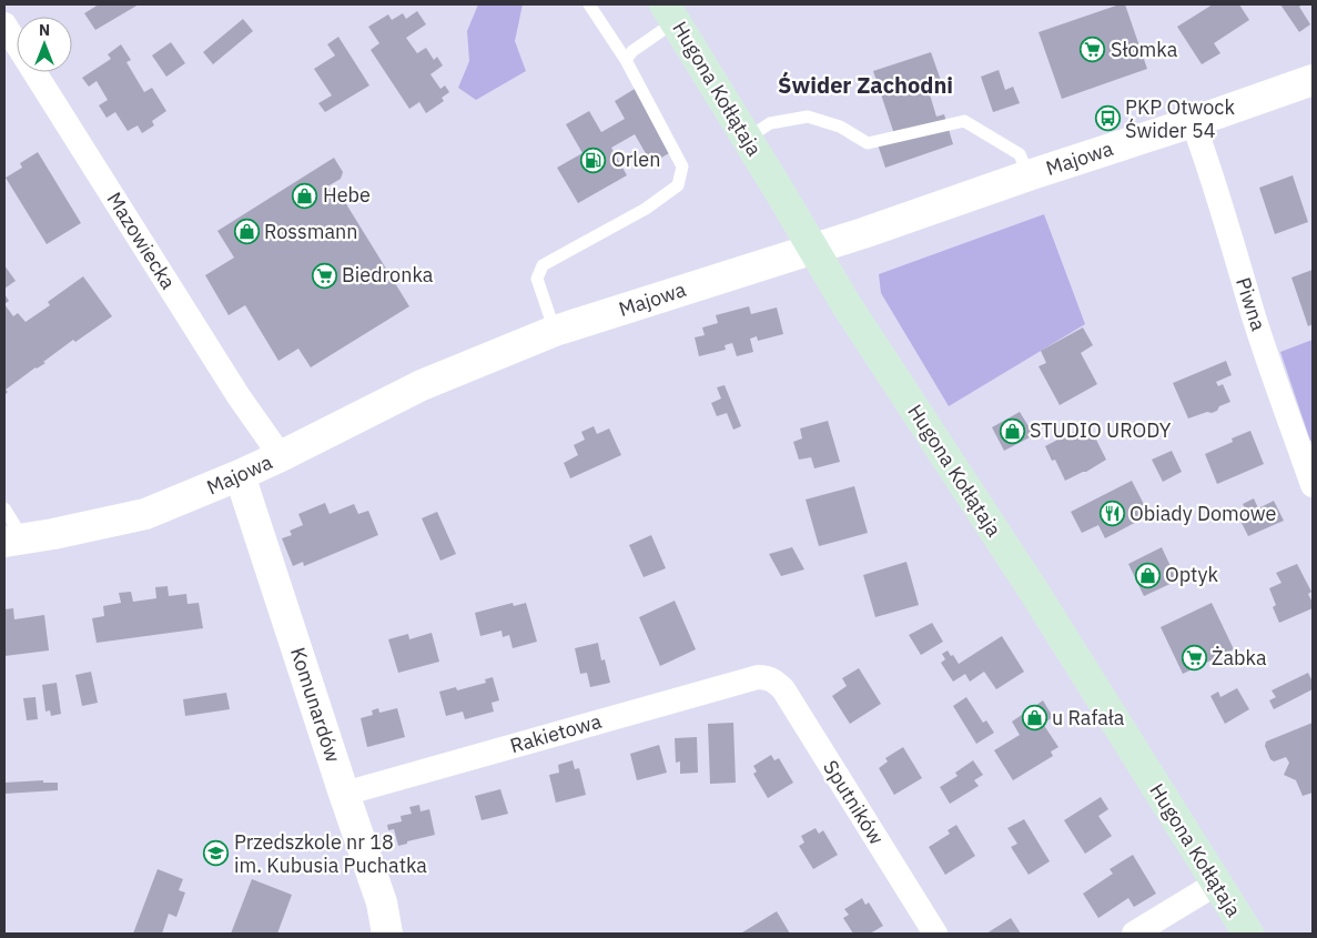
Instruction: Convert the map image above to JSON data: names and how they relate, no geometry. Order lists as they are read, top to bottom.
{
  "streets": {
    "main road": ["Hugona Kołłątaja"],
    "street": [
      "Majowa",
      "Mazowiecka",
      "Piwna",
      "Komunardów",
      "Rakietowa",
      "Sputników"
    ]
  },
  "crossings": [
    ["Hugona Kołłątaja", "Majowa"],
    ["Majowa", "Mazowiecka"],
    ["Majowa", "Piwna"],
    ["Majowa", "Komunardów"],
    ["Komunardów", "Rakietowa"],
    ["Rakietowa", "Sputników"]
  ],
  "districts": ["Świder Zachodni"],
  "places": {
    "supermarket": ["Słomka", "Biedronka", "Żabka"],
    "bus stop": ["PKP Otwock Świder 54"],
    "fuel station": ["Orlen"],
    "shop": [
      "Hebe",
      "Rossmann",
      "STUDIO URODY",
      "Optyk",
      "u Rafała"
    ],
    "restaurant": ["Obiady Domowe"],
    "school or university": ["Przedszkole nr 18 im. Kubusia Puchatka"]
  },
  "north": "top"
}
